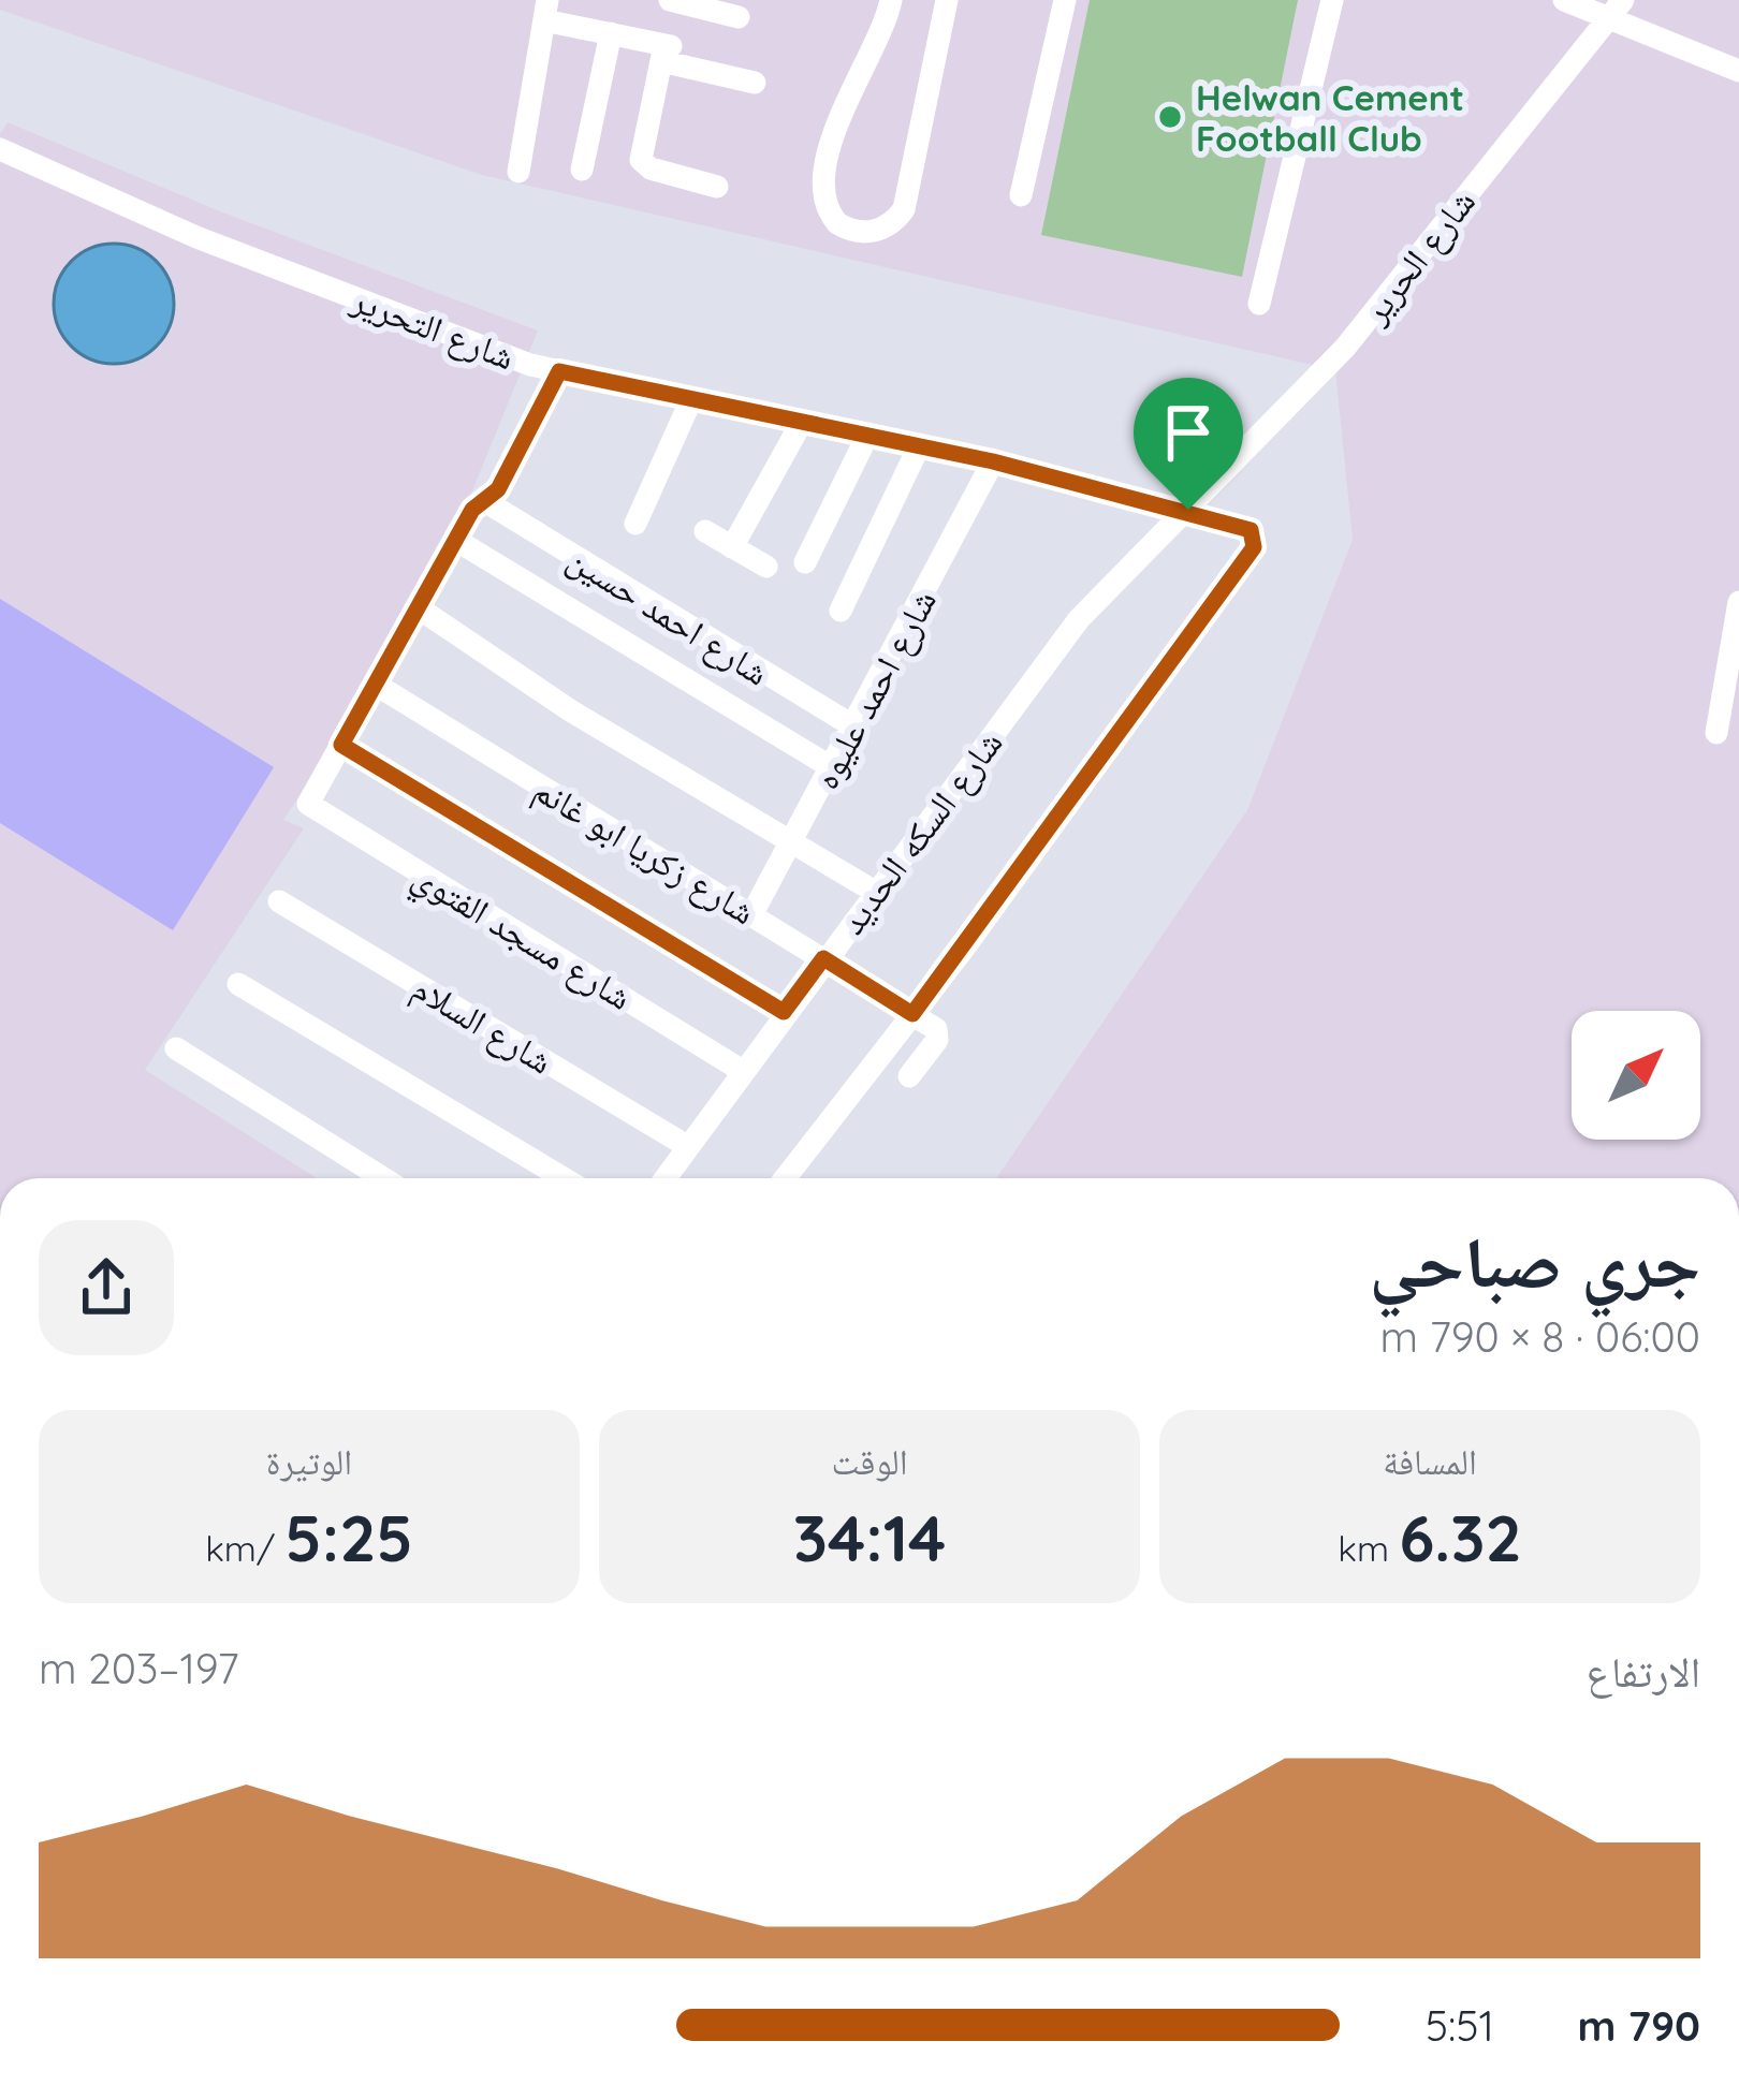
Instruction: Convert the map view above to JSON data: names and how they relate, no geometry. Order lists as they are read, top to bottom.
{
  "streets": {
    "street": [
      "شارع الحرير",
      "شارع التحرير",
      "شارع احمد حسين",
      "شارع احمد عليوه",
      "شارع السكه الحديد",
      "شارع زكريا ابو غانم",
      "شارع مسجد الفتوي",
      "شارع السلام"
    ]
  },
  "crossings": [
    ["شارع الحرير", "شارع السكه الحديد"],
    ["شارع التحرير", "شارع احمد عليوه"],
    ["شارع التحرير", "شارع السكه الحديد"],
    ["شارع التحرير", "شارع زكريا ابو غانم"],
    ["شارع احمد حسين", "شارع احمد عليوه"],
    ["شارع احمد عليوه", "شارع زكريا ابو غانم"],
    ["شارع السكه الحديد", "شارع زكريا ابو غانم"],
    ["شارع السكه الحديد", "شارع مسجد الفتوي"],
    ["شارع السكه الحديد", "شارع السلام"]
  ],
  "places": ["Helwan Cement Football Club"],
  "north": "top right",
  "page": {
    "heading": ["جري صباحي", "06:00 · 8 × 790 m"],
    "stats": [
      ["المسافة", "6.32 km"],
      ["الوقت", "34:14"],
      ["الوتيرة", "5:25 /km"]
    ],
    "chart": ["الارتفاع", "197–203 m"],
    "list": [
      {
        "name": "790 m",
        "note": "5:51"
      }
    ]
  }
}
